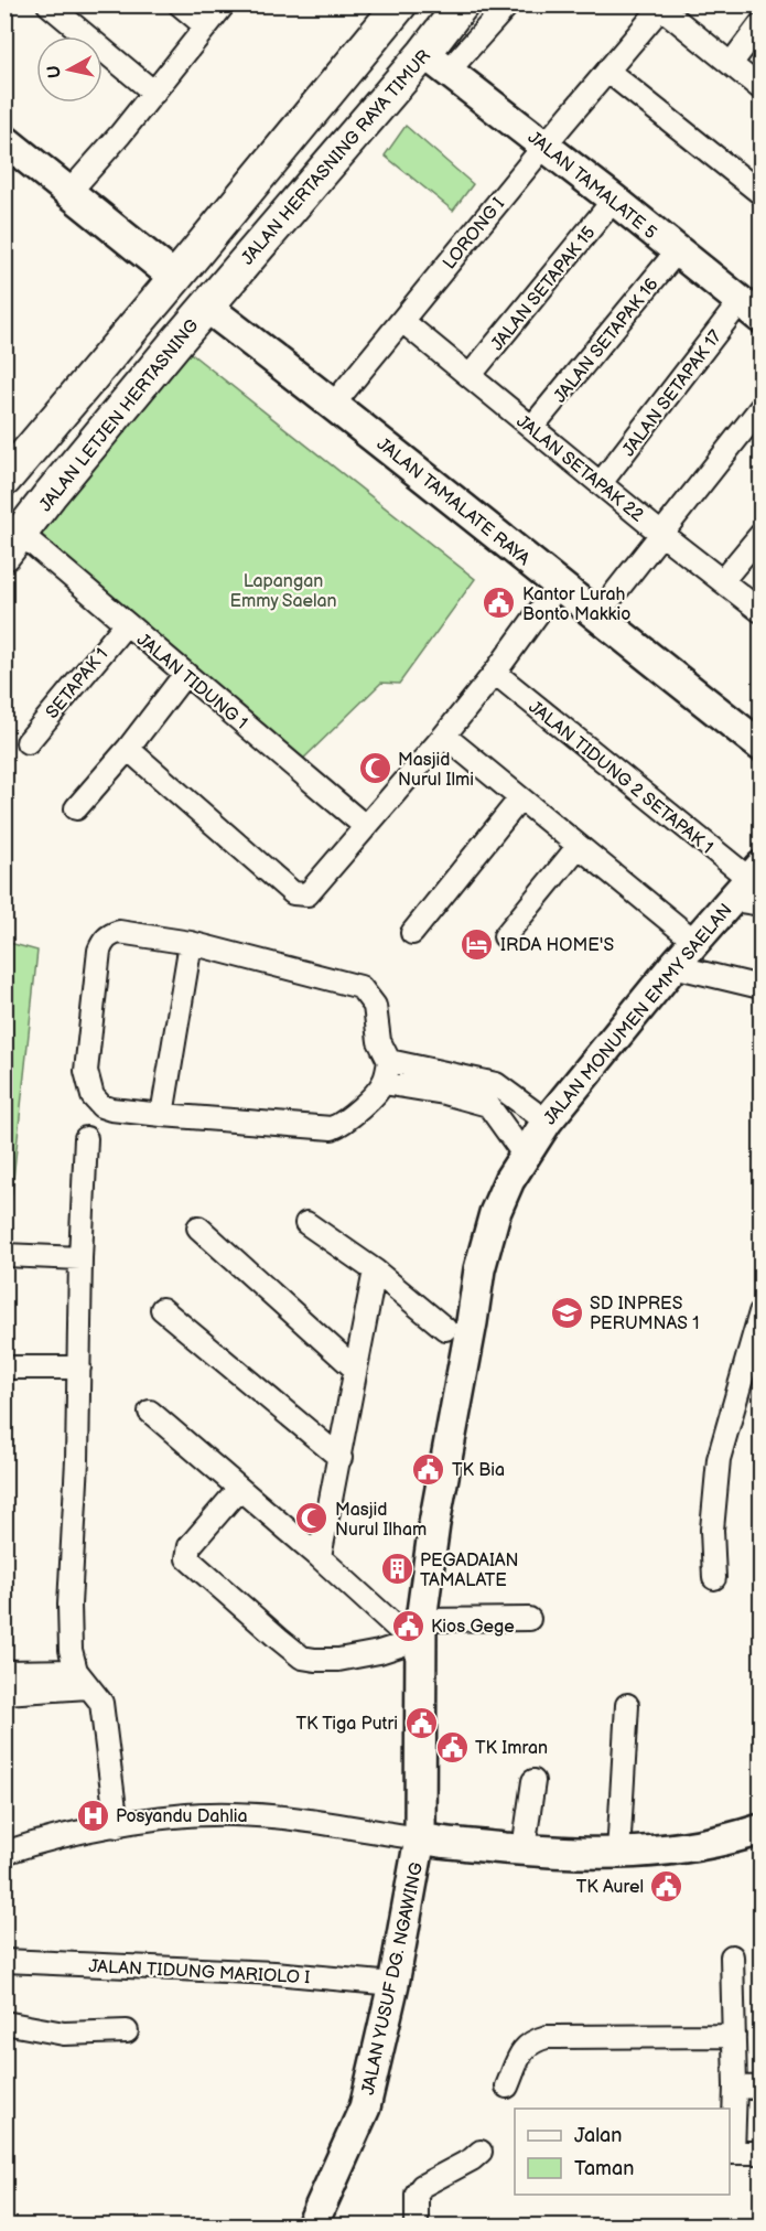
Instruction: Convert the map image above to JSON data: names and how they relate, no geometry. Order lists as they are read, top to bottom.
{
  "streets": {
    "main road": ["JALAN HERTASNING RAYA TIMUR", "JALAN LETJEN HERTASNING"],
    "street": [
      "JALAN TAMALATE 5",
      "LORONG I",
      "JALAN SETAPAK 15",
      "JALAN SETAPAK 16",
      "JALAN SETAPAK 17",
      "JALAN SETAPAK 22",
      "JALAN TAMALATE RAYA",
      "JALAN TIDUNG 1",
      "SETAPAK 1",
      "JALAN TIDUNG 2 SETAPAK 1",
      "JALAN MONUMEN EMMY SAELAN",
      "JALAN TIDUNG MARIOLO I",
      "JALAN YUSUF DG. NGAWING"
    ]
  },
  "crossings": [
    ["JALAN HERTASNING RAYA TIMUR", "JALAN TAMALATE 5"],
    ["JALAN HERTASNING RAYA TIMUR", "JALAN LETJEN HERTASNING"],
    ["JALAN HERTASNING RAYA TIMUR", "JALAN TAMALATE RAYA"],
    ["JALAN TAMALATE 5", "LORONG I"],
    ["JALAN TAMALATE 5", "JALAN SETAPAK 15"],
    ["JALAN TAMALATE 5", "JALAN SETAPAK 16"],
    ["JALAN TAMALATE 5", "JALAN SETAPAK 17"],
    ["LORONG I", "JALAN SETAPAK 22"],
    ["LORONG I", "JALAN TAMALATE RAYA"],
    ["JALAN SETAPAK 15", "JALAN SETAPAK 22"],
    ["JALAN SETAPAK 16", "JALAN SETAPAK 22"],
    ["JALAN SETAPAK 17", "JALAN SETAPAK 22"],
    ["JALAN LETJEN HERTASNING", "JALAN TAMALATE RAYA"],
    ["JALAN LETJEN HERTASNING", "JALAN TIDUNG 1"],
    ["JALAN TIDUNG 1", "SETAPAK 1"],
    ["JALAN TIDUNG 2 SETAPAK 1", "JALAN MONUMEN EMMY SAELAN"],
    ["JALAN MONUMEN EMMY SAELAN", "JALAN YUSUF DG. NGAWING"],
    ["JALAN TIDUNG MARIOLO I", "JALAN YUSUF DG. NGAWING"]
  ],
  "parks": ["Lapangan Emmy Saelan"],
  "places": {
    "public building": [
      "Kantor Lurah Bonto Makkio",
      "TK Bia",
      "Kios Gege",
      "TK Tiga Putri",
      "TK Imran",
      "TK Aurel"
    ],
    "mosque": ["Masjid Nurul Ilmi", "Masjid Nurul Ilham"],
    "hotel": ["IRDA HOME'S"],
    "school or university": ["SD INPRES PERUMNAS 1"],
    "building": ["PEGADAIAN TAMALATE"],
    "hospital": ["Posyandu Dahlia"]
  },
  "legend": ["Jalan", "Taman"],
  "north": "left"
}
